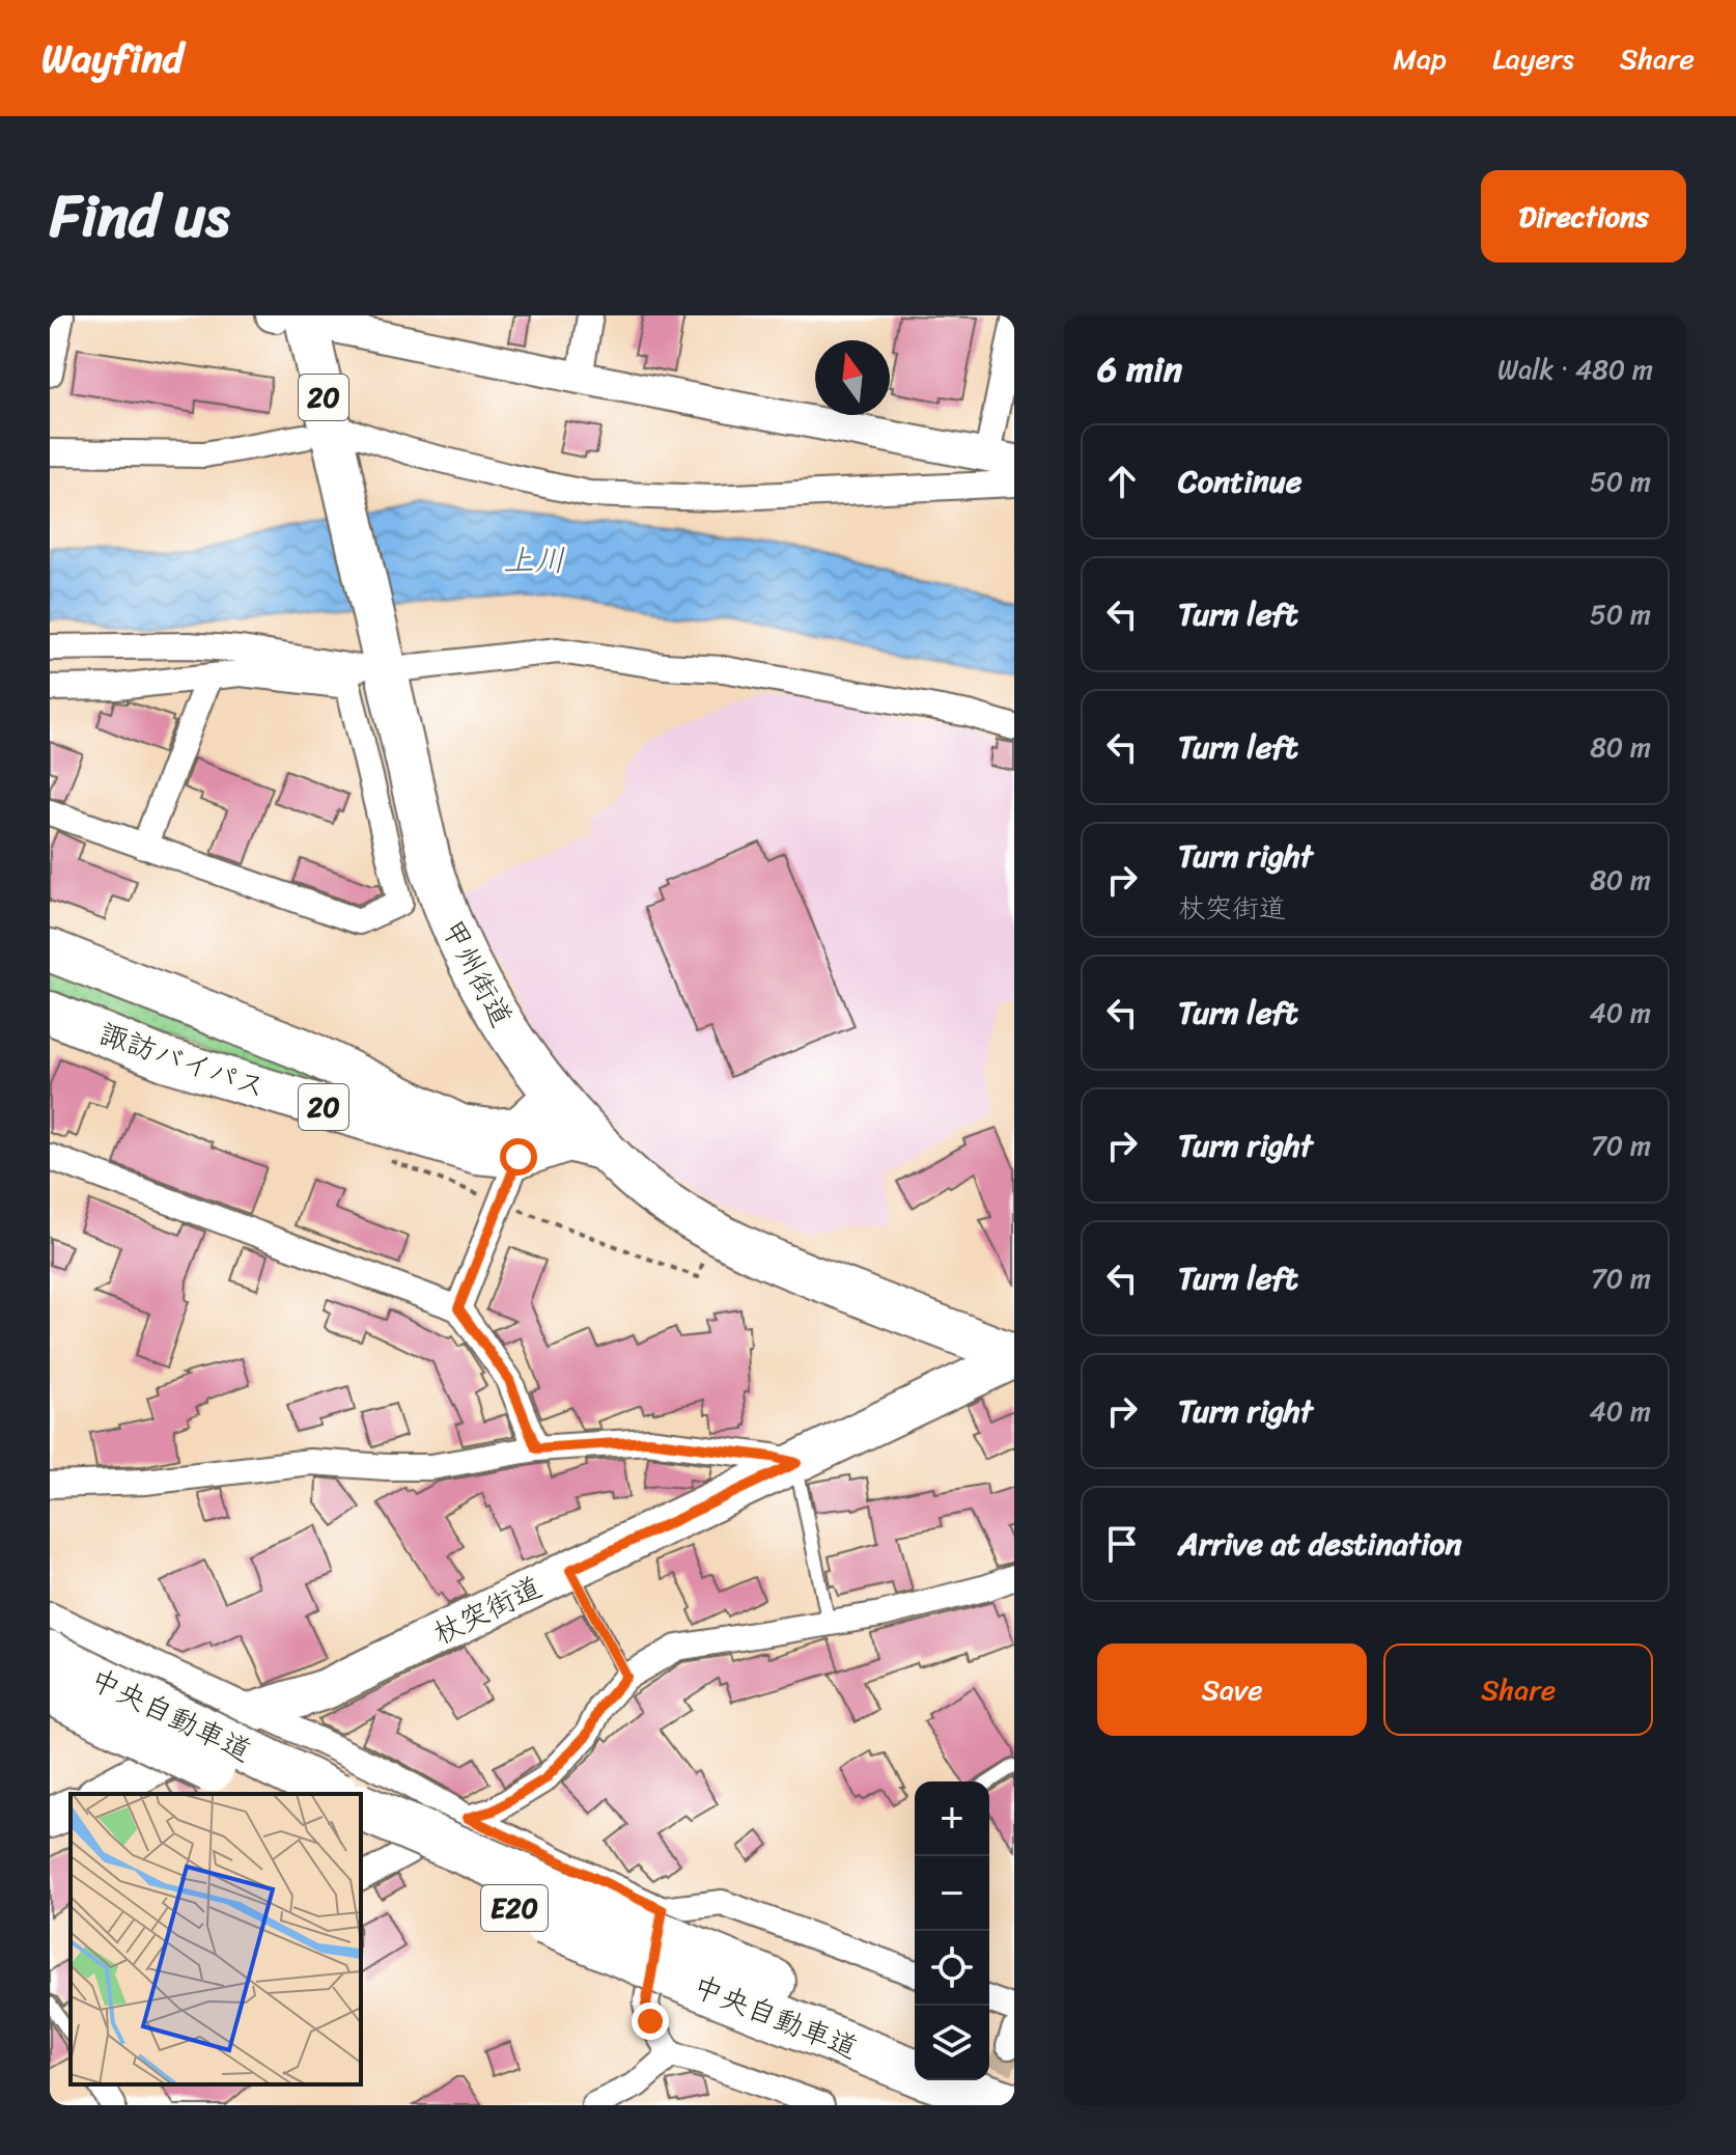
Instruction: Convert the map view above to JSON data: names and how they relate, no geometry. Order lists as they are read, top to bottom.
{
  "streets": {
    "highway": [
      "20",
      "甲州街道",
      "諏訪バイパス",
      "中央自動車道",
      "E20"
    ],
    "main road": ["杖突街道"]
  },
  "crossings": [
    ["甲州街道", "諏訪バイパス"],
    ["甲州街道", "杖突街道"]
  ],
  "water": ["上川"],
  "north": "top",
  "page": {
    "header": "Wayfind",
    "nav": ["Map", "Layers", "Share"],
    "title": "Find us",
    "buttons": [
      "Directions",
      ["Save", "Share"]
    ],
    "heading": ["6 min", "Walk · 480 m"],
    "list": [
      ["Continue", "50 m"],
      ["Turn left", "50 m"],
      ["Turn left", "80 m"],
      ["Turn right", "杖突街道", "80 m"],
      ["Turn left", "40 m"],
      ["Turn right", "70 m"],
      ["Turn left", "70 m"],
      ["Turn right", "40 m"],
      "Arrive at destination"
    ],
    "map_buttons": ["+", "−"]
  }
}
